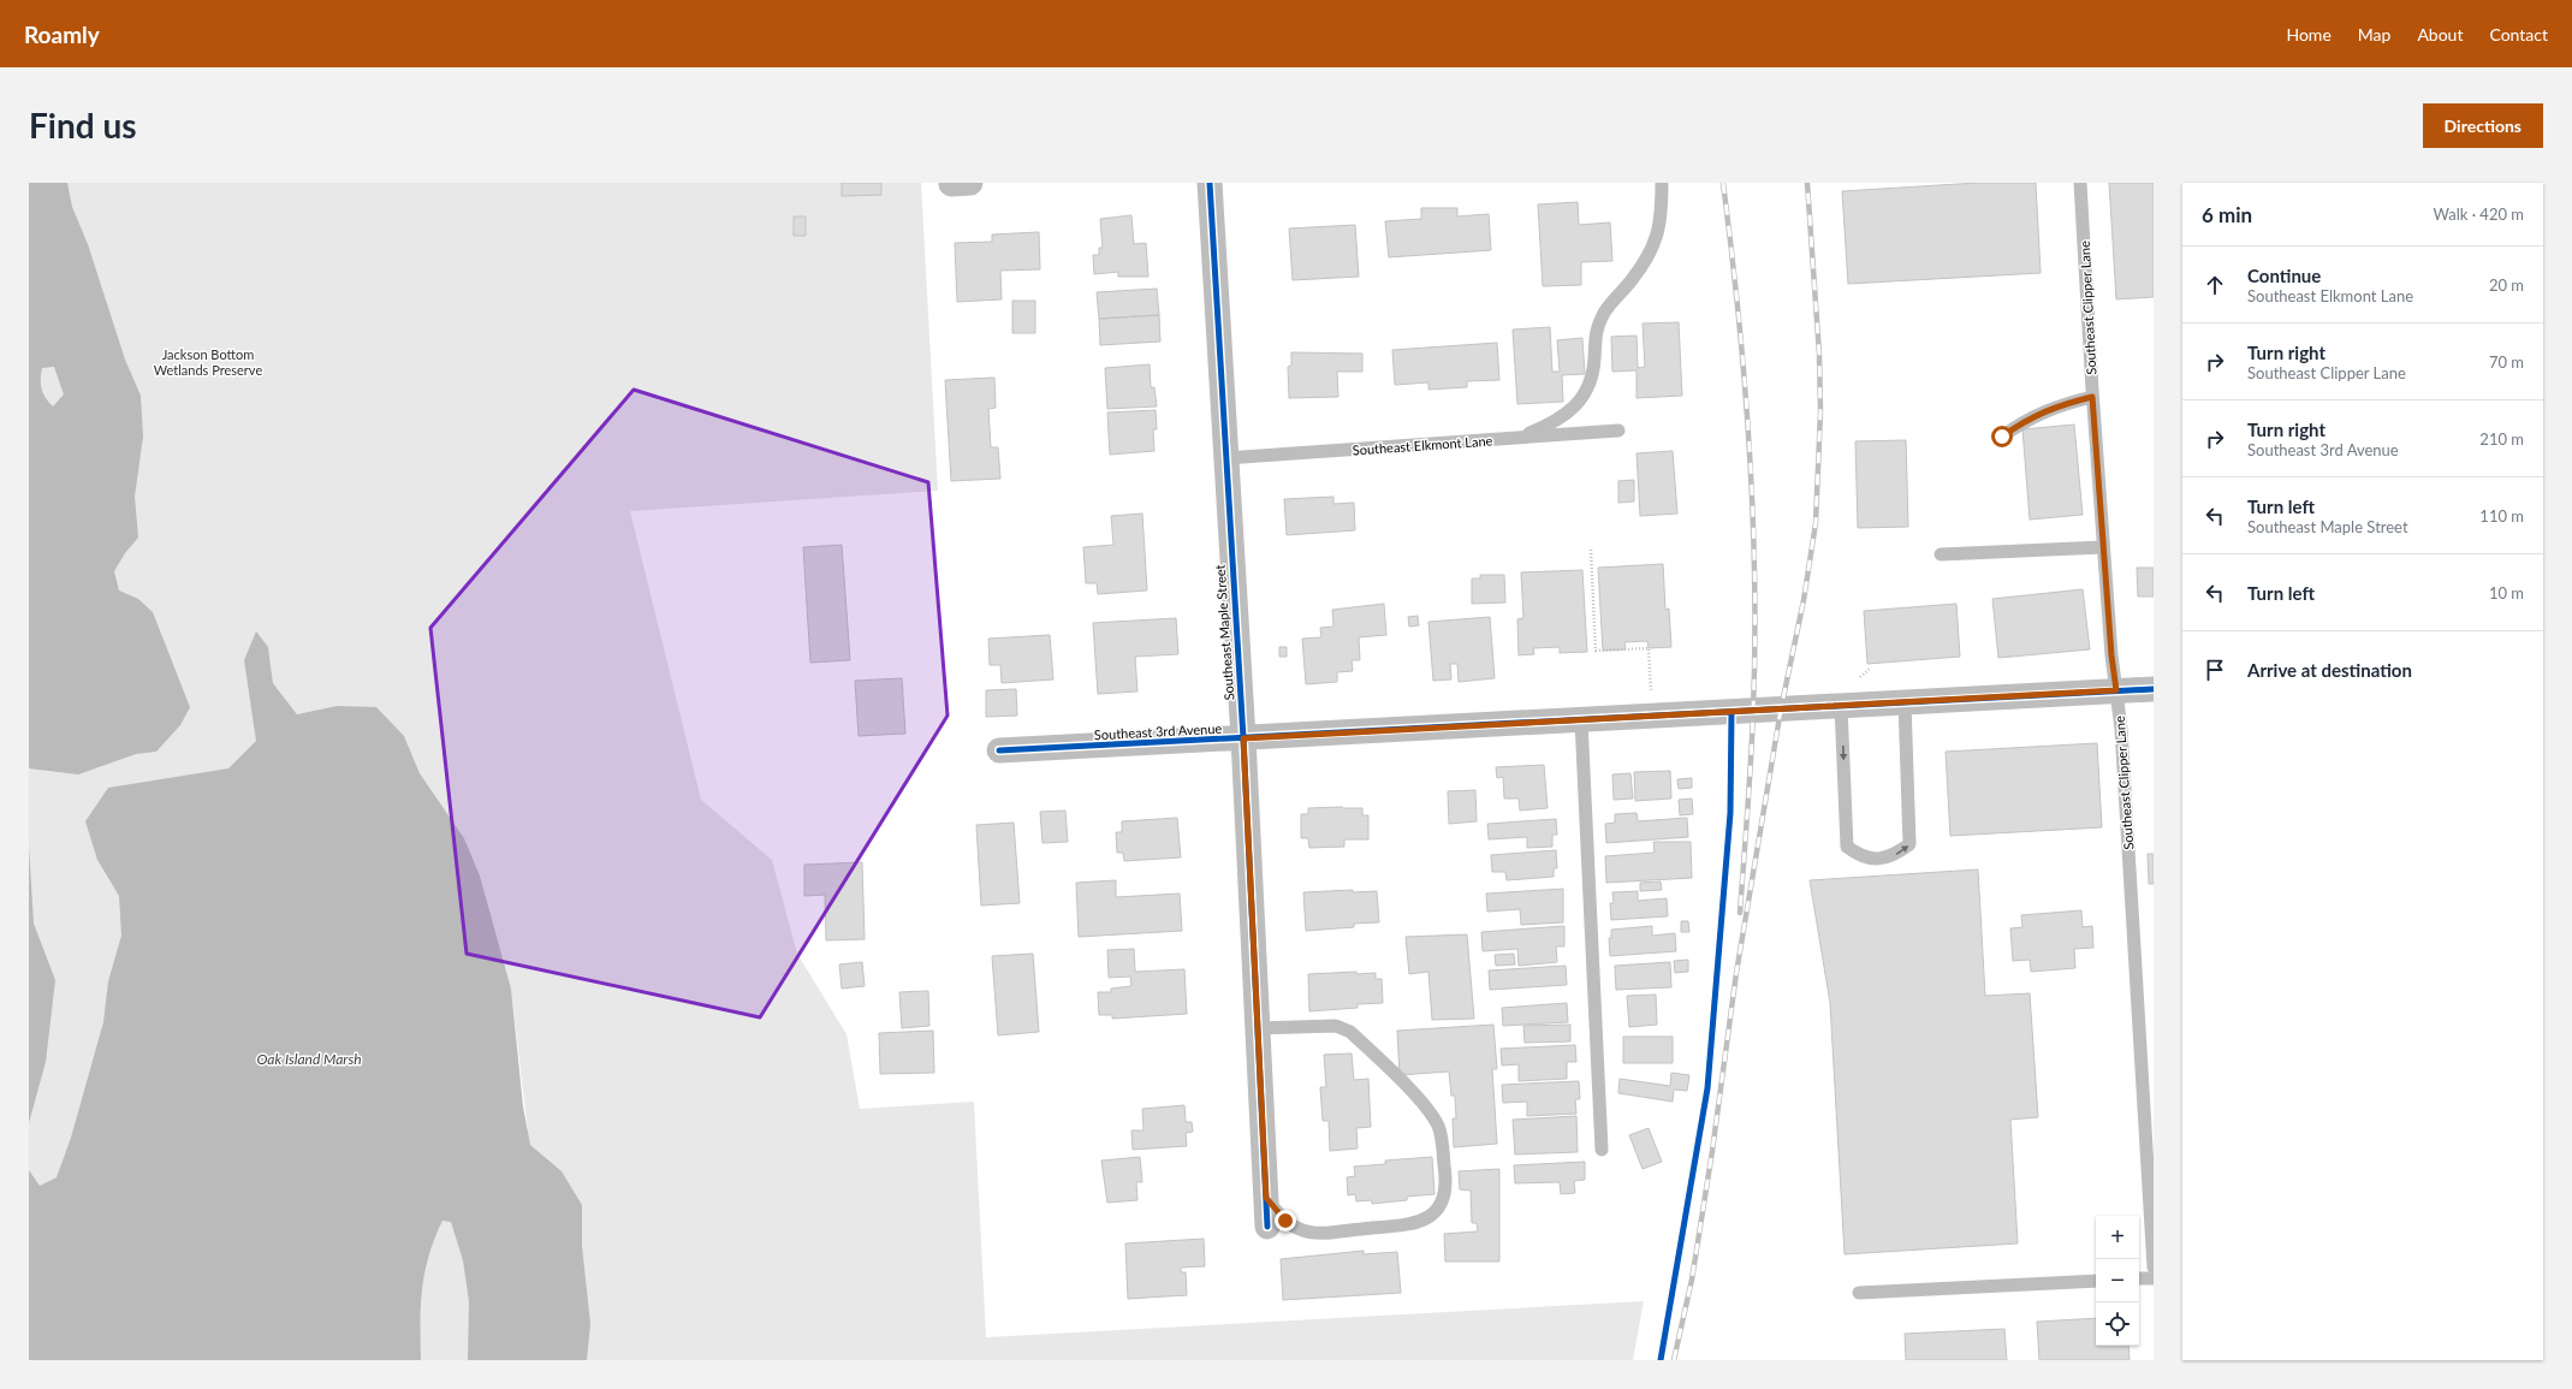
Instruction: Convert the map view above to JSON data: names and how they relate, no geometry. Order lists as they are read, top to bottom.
{
  "streets": {
    "street": ["Southeast Maple Street", "Southeast 3rd Avenue"],
    "lane": ["Southeast Clipper Lane", "Southeast Elkmont Lane"]
  },
  "crossings": [
    ["Southeast Clipper Lane", "Southeast 3rd Avenue"],
    ["Southeast Elkmont Lane", "Southeast Maple Street"],
    ["Southeast Maple Street", "Southeast 3rd Avenue"]
  ],
  "water": ["Oak Island Marsh"],
  "parks": ["Jackson Bottom Wetlands Preserve"],
  "page": {
    "header": "Roamly",
    "nav": [
      "Home",
      "Map",
      "About",
      "Contact"
    ],
    "buttons": "Directions",
    "title": "Find us",
    "heading": ["6 min", "Walk · 420 m"],
    "list": [
      ["Continue", "Southeast Elkmont Lane", "20 m"],
      ["Turn right", "Southeast Clipper Lane", "70 m"],
      ["Turn right", "Southeast 3rd Avenue", "210 m"],
      ["Turn left", "Southeast Maple Street", "110 m"],
      ["Turn left", "10 m"],
      "Arrive at destination"
    ],
    "map_buttons": ["+", "−"]
  }
}
